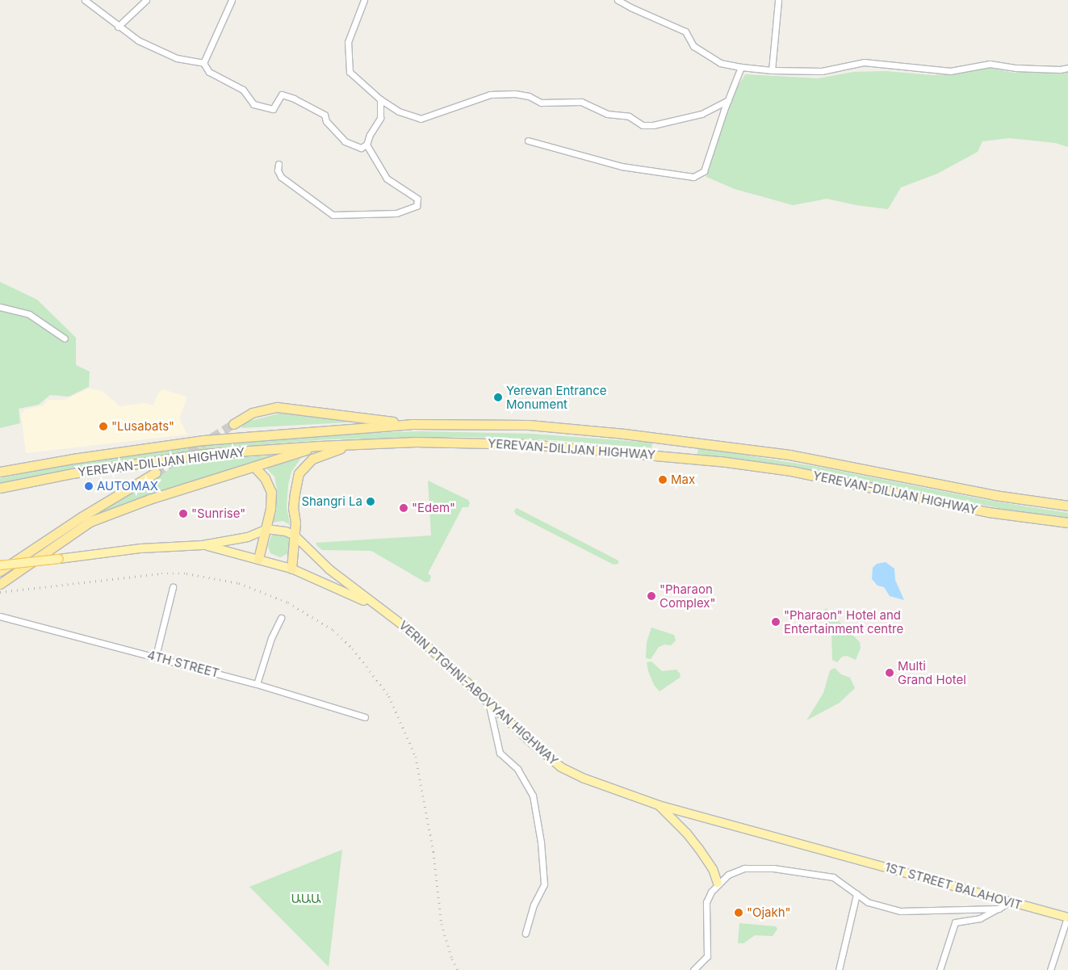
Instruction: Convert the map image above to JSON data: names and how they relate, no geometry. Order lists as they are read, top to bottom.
{
  "streets": {
    "highway": ["YEREVAN-DILIJAN HIGHWAY"],
    "main road": ["VERIN PTGHNI-ABOVYAN HIGHWAY", "1ST STREET BALAHOVIT"],
    "street": ["4TH STREET"]
  },
  "crossings": [
    ["VERIN PTGHNI-ABOVYAN HIGHWAY", "1ST STREET BALAHOVIT"]
  ],
  "parks": ["ԱԱԱ"],
  "places": [
    "Yerevan Entrance Monument",
    "\"Lusabats\"",
    "Max",
    "AUTOMAX",
    "Shangri La",
    "\"Edem\"",
    "\"Sunrise\"",
    "\"Pharaon Complex\"",
    "\"Pharaon\" Hotel and Entertainment centre",
    "Multi Grand Hotel",
    "\"Ojakh\""
  ]
}
